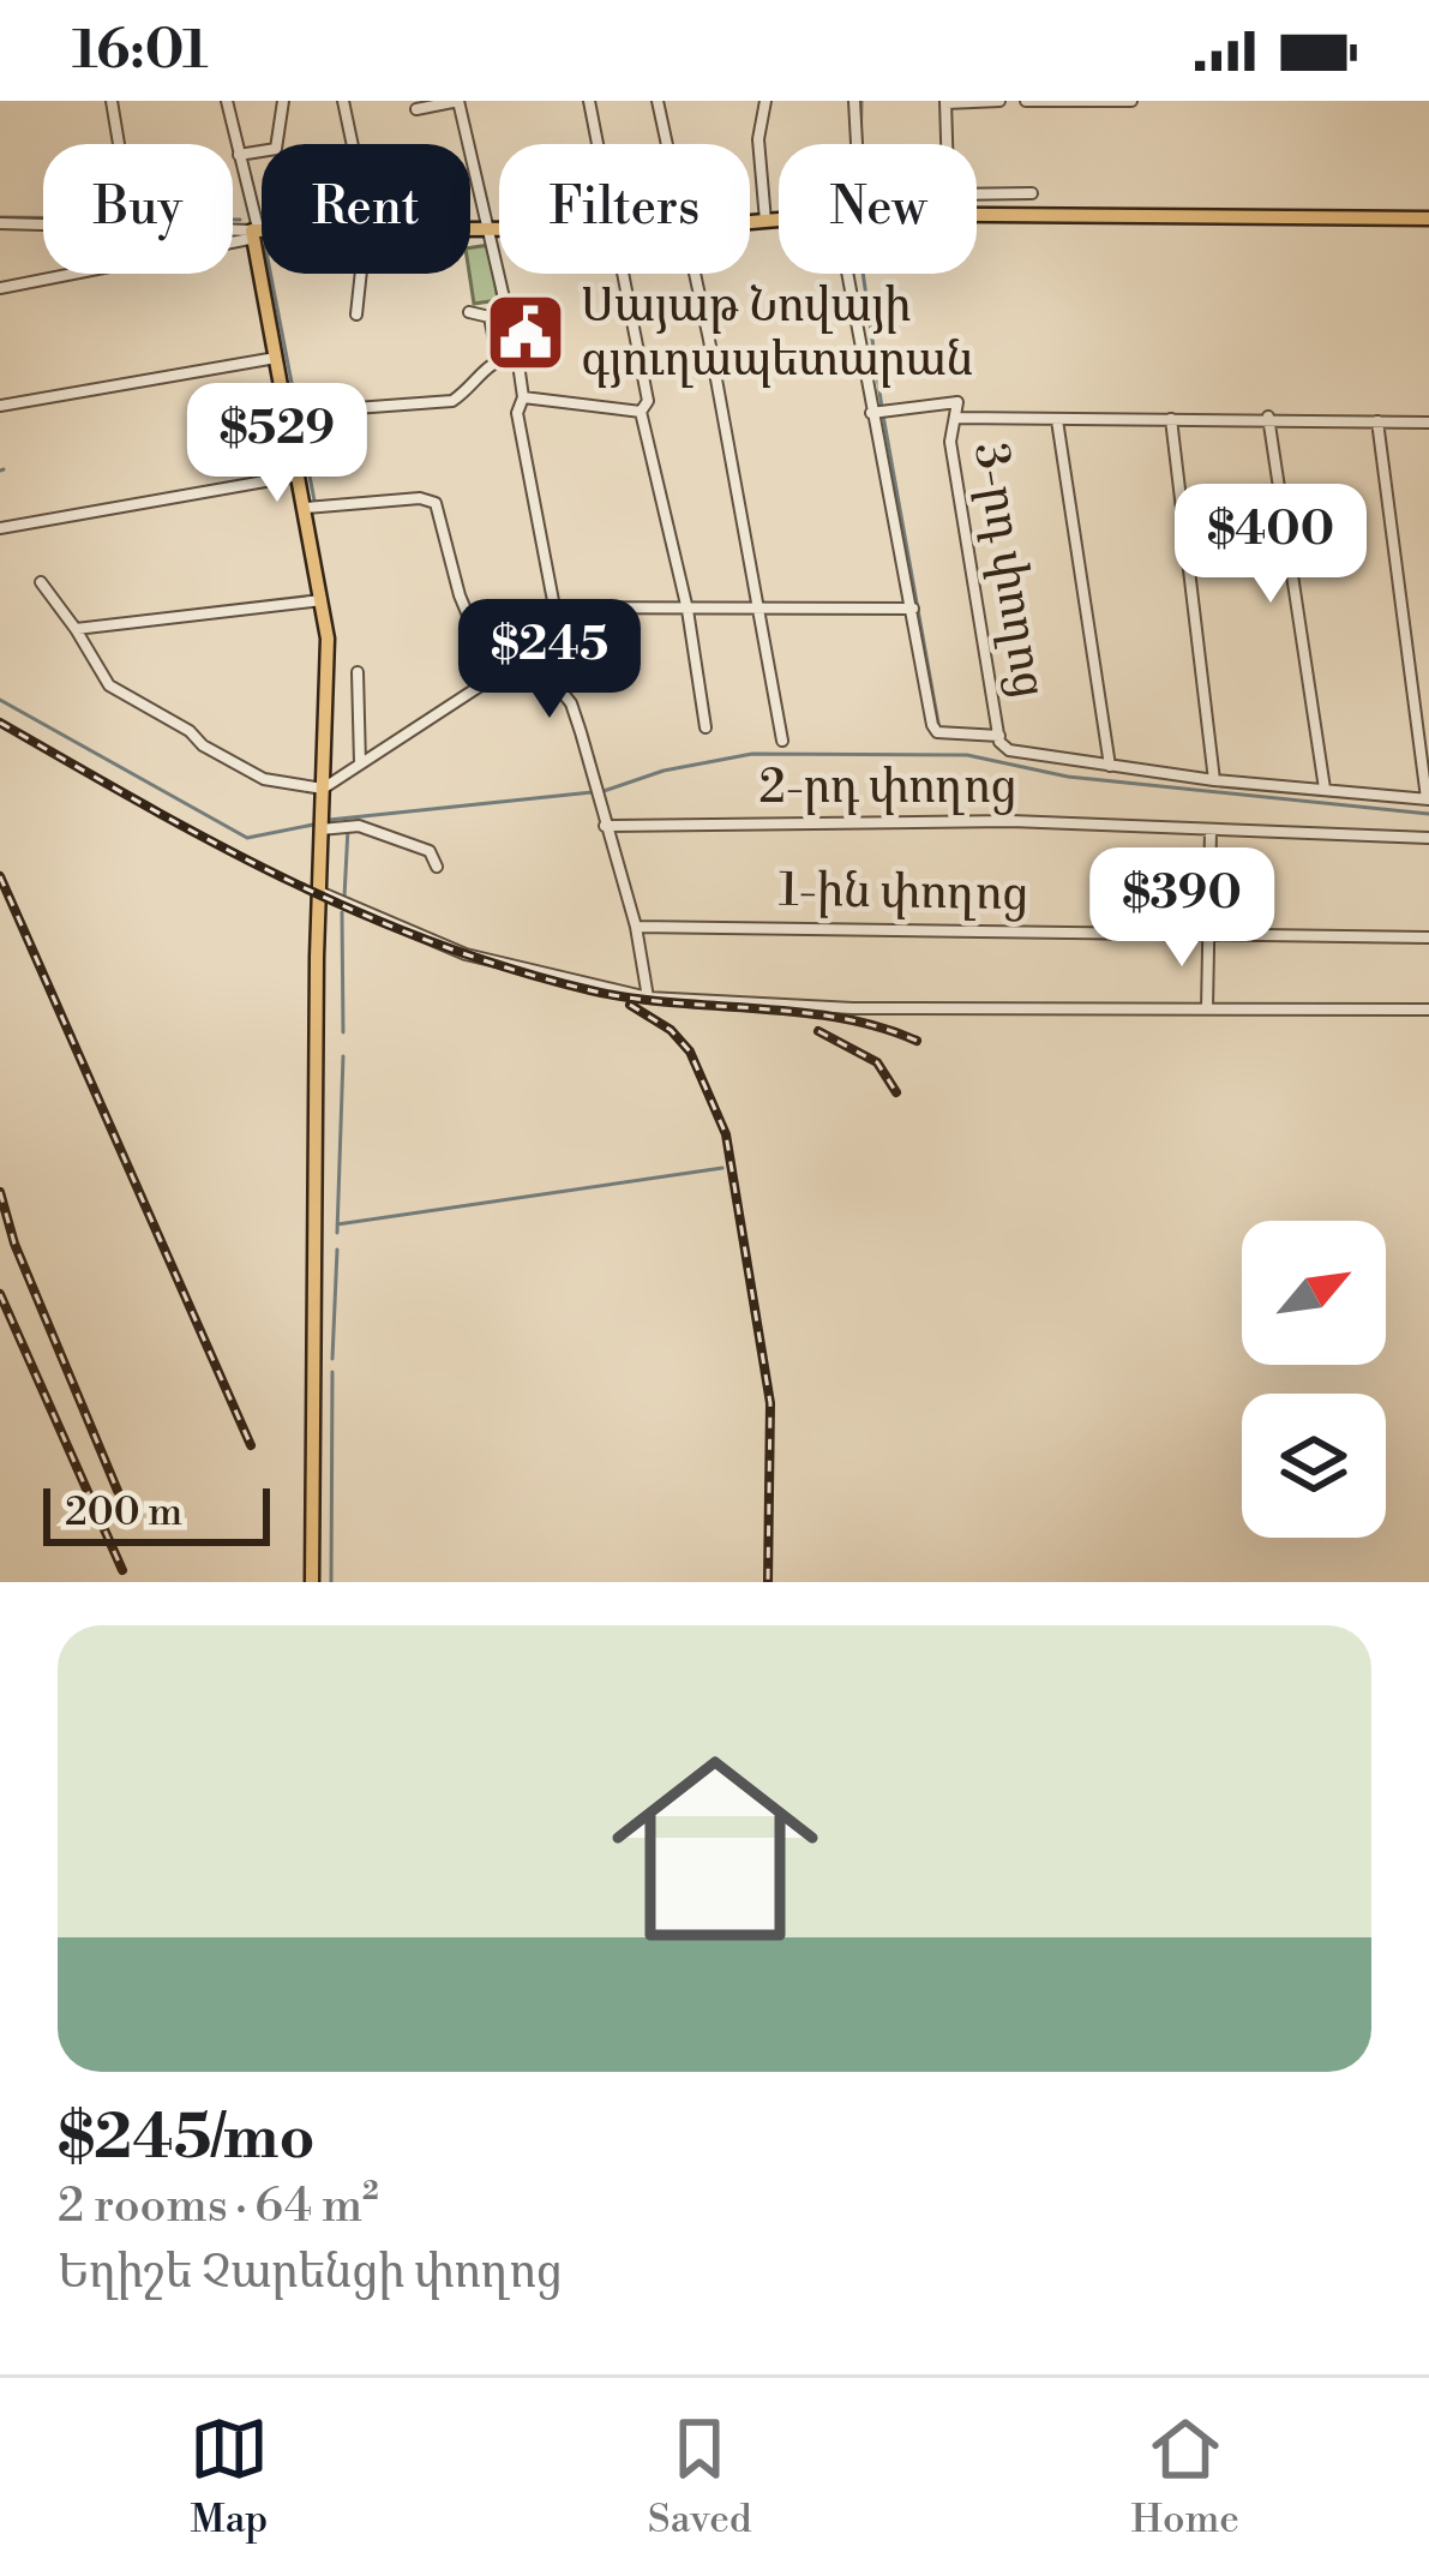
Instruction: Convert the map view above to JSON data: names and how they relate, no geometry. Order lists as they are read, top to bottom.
{
  "streets": {
    "street": ["3-րդ փողոց", "2-րդ փողոց", "1-ին փողոց"]
  },
  "places": {
    "public building": ["Սայաթ Նովայի գյուղապետարան"]
  },
  "scale_bar": "200 m",
  "north": "top right",
  "page": {
    "status": "16:01",
    "chip": [
      "Buy",
      "Rent",
      "Filters",
      "New"
    ],
    "price": [
      "$529",
      "$400",
      "$245",
      "$390"
    ],
    "scale": "200 m",
    "list": [
      {
        "name": "$245/mo",
        "note": "2 rooms · 64 m² · Եղիշե Չարենցի փողոց"
      }
    ],
    "tabs": ["Map", "Saved", "Home"]
  }
}
